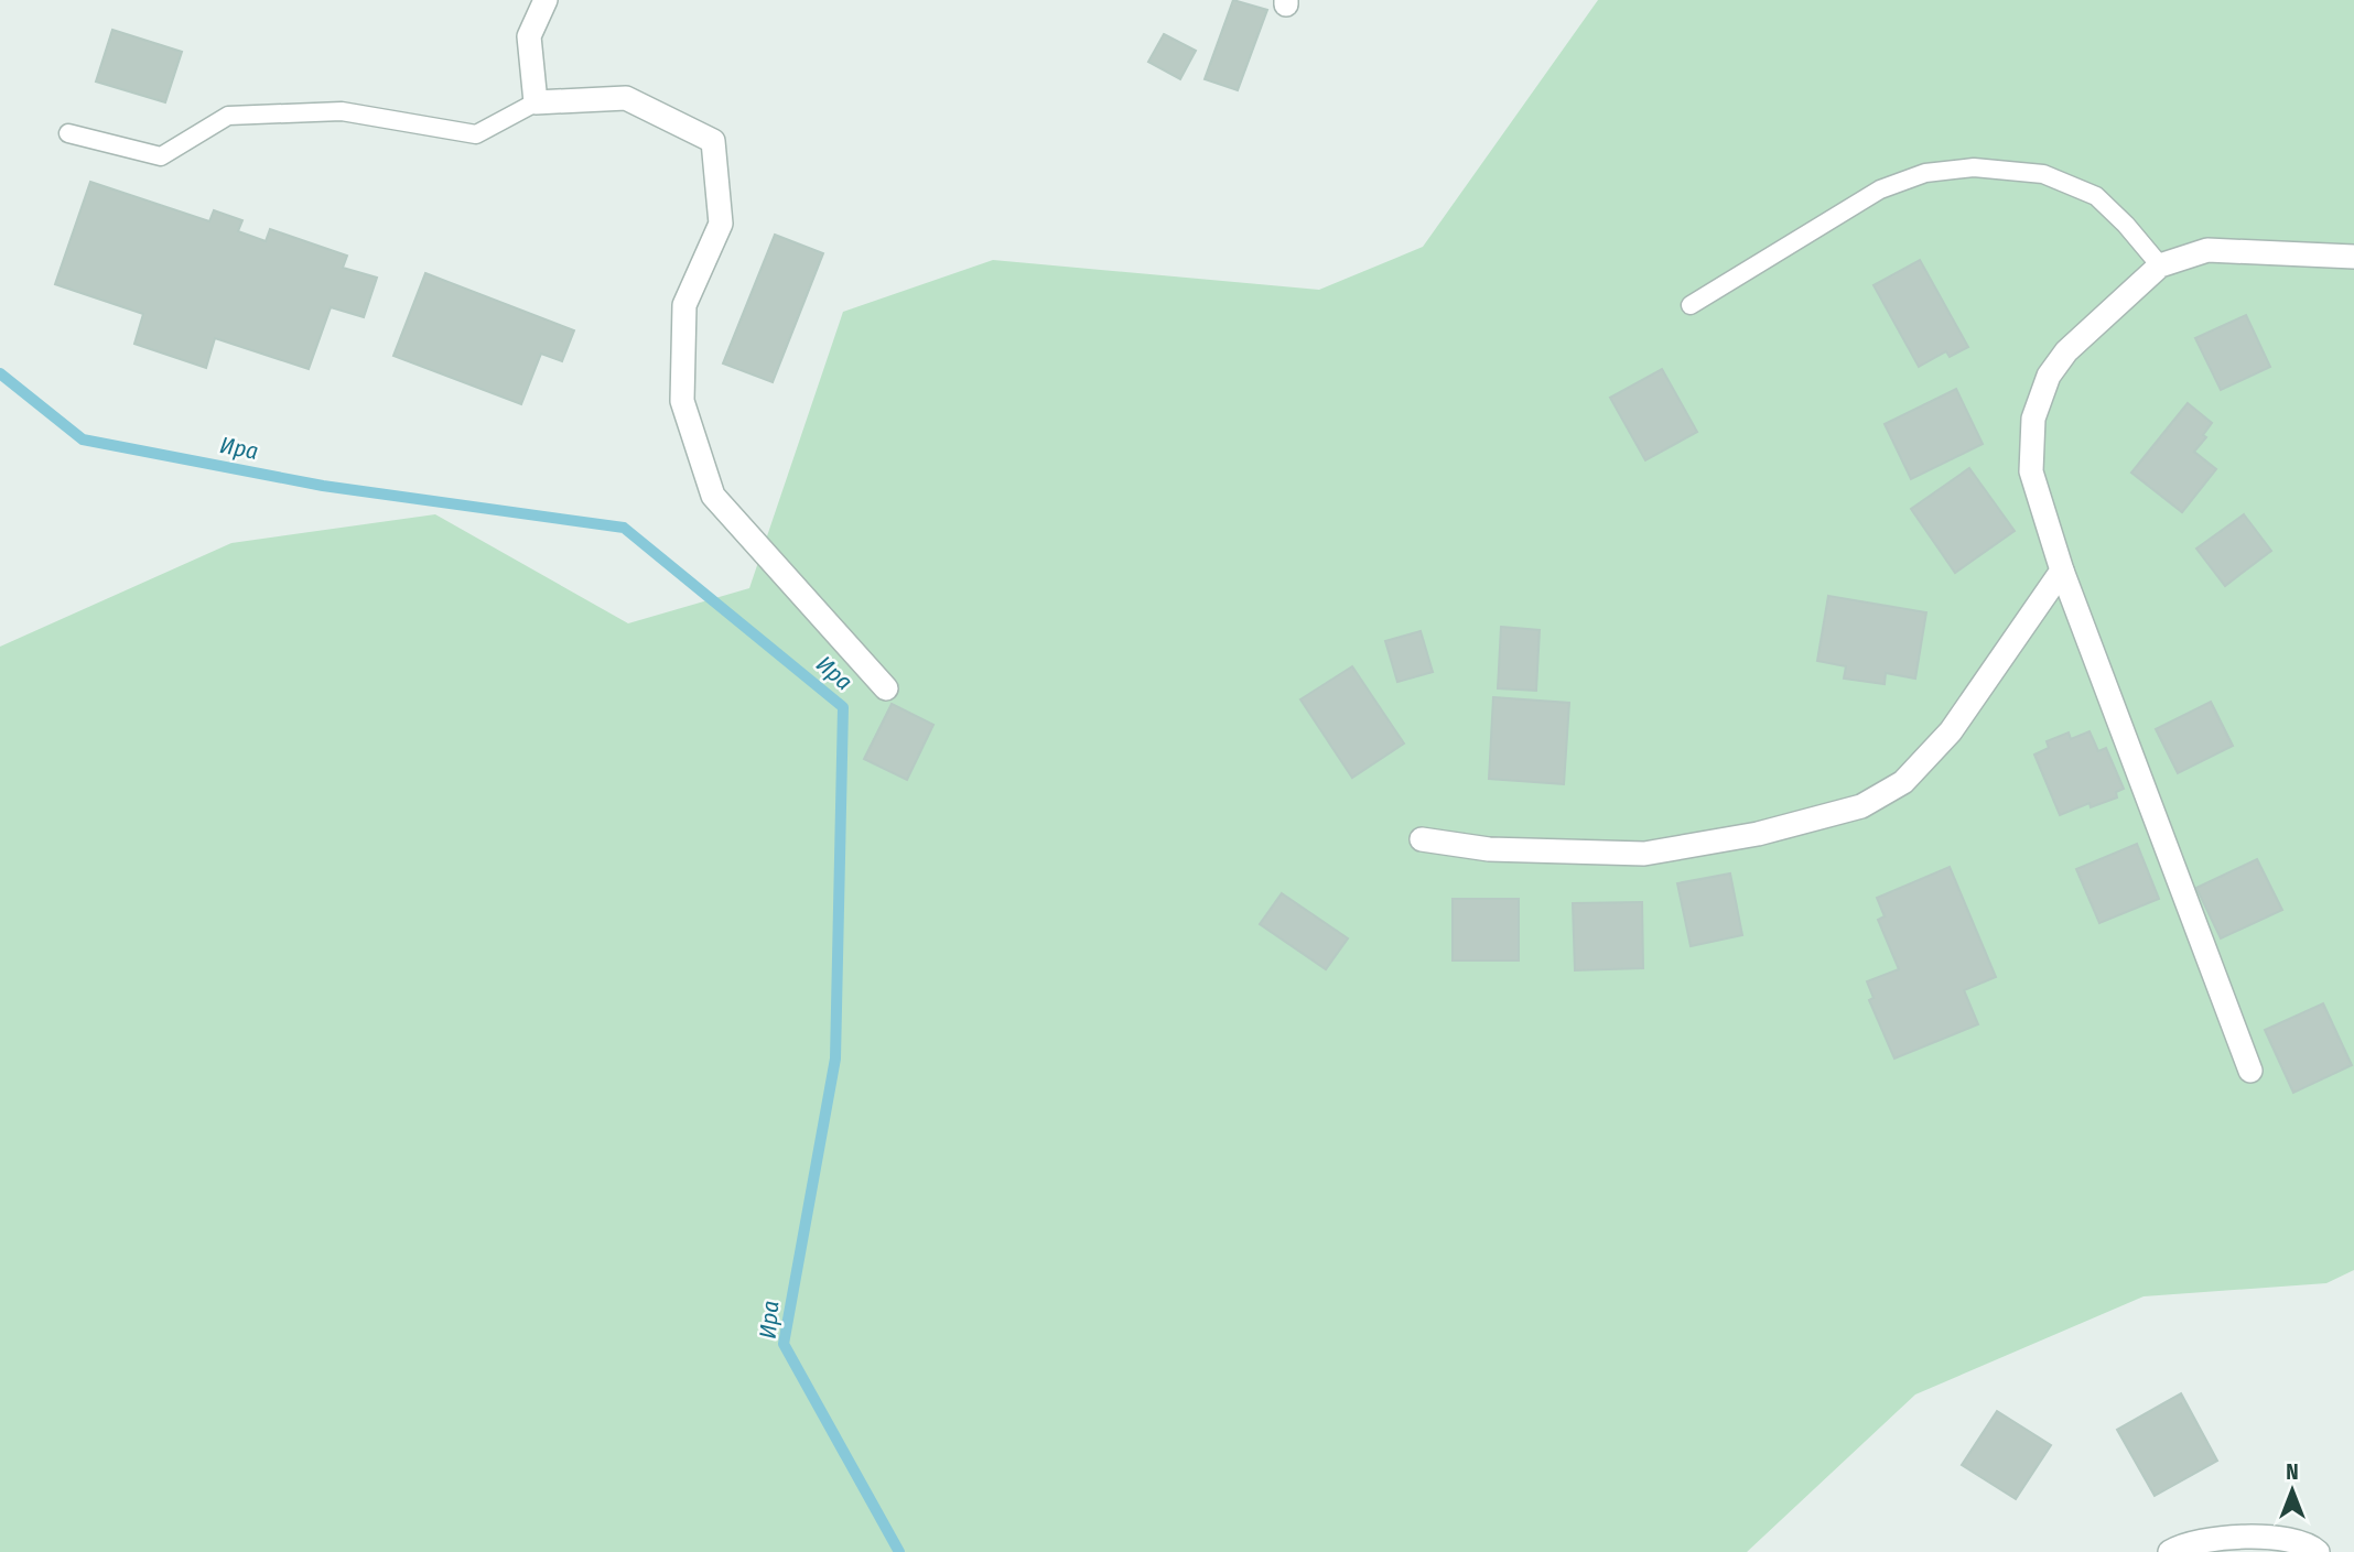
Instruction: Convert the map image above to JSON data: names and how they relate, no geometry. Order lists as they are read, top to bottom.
{
  "water": ["Ира"],
  "north": "top"
}
